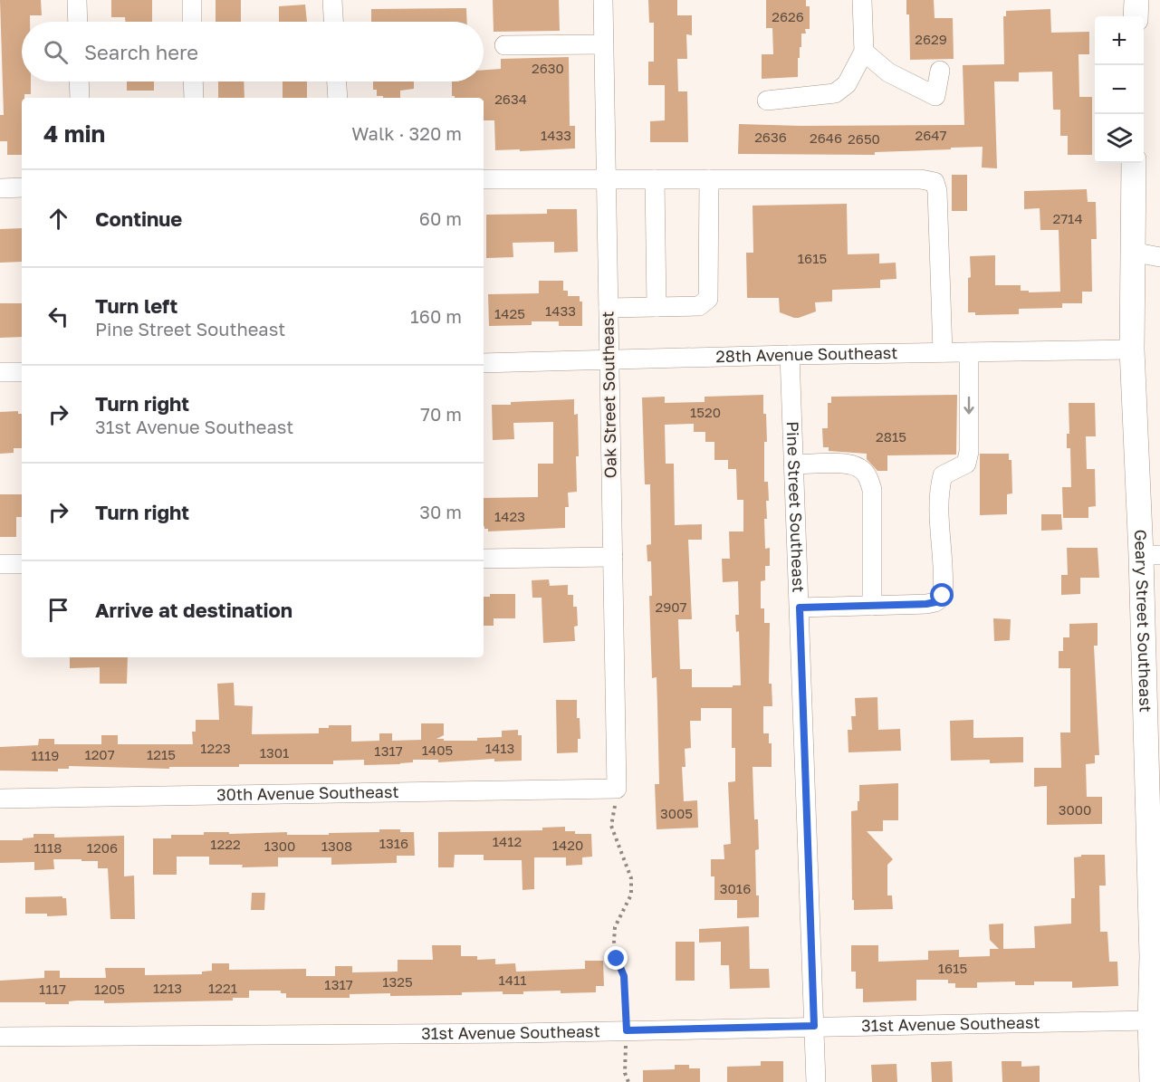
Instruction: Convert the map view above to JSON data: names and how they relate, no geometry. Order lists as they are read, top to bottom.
{
  "streets": {
    "main road": ["Geary Street Southeast"],
    "street": [
      "28th Avenue Southeast",
      "Oak Street Southeast",
      "Pine Street Southeast",
      "30th Avenue Southeast",
      "31st Avenue Southeast"
    ]
  },
  "crossings": [
    ["28th Avenue Southeast", "Oak Street Southeast"],
    ["28th Avenue Southeast", "Pine Street Southeast"],
    ["28th Avenue Southeast", "Geary Street Southeast"],
    ["Oak Street Southeast", "30th Avenue Southeast"],
    ["Pine Street Southeast", "31st Avenue Southeast"],
    ["Geary Street Southeast", "31st Avenue Southeast"]
  ],
  "house_numbers": [
    "2626",
    "2629",
    "2630",
    "2634",
    "1433",
    "2647",
    "2636",
    "2646",
    "2650",
    "2714",
    "1615",
    "1433",
    "1425",
    "1520",
    "2815",
    "1423",
    "2907",
    "1223",
    "1413",
    "1405",
    "1317",
    "1301",
    "1207",
    "1215",
    "1119",
    "3000",
    "3005",
    "1412",
    "1316",
    "1222",
    "1420",
    "1300",
    "1308",
    "1118",
    "1206",
    "3016",
    "1615",
    "1411",
    "1325",
    "1317",
    "1213",
    "1221",
    "1117",
    "1205"
  ],
  "page": {
    "map_buttons": ["+", "−"],
    "search": "Search here",
    "heading": ["4 min", "Walk · 320 m"],
    "list": [
      ["Continue", "60 m"],
      ["Turn left", "Pine Street Southeast", "160 m"],
      ["Turn right", "31st Avenue Southeast", "70 m"],
      ["Turn right", "30 m"],
      "Arrive at destination"
    ]
  }
}
